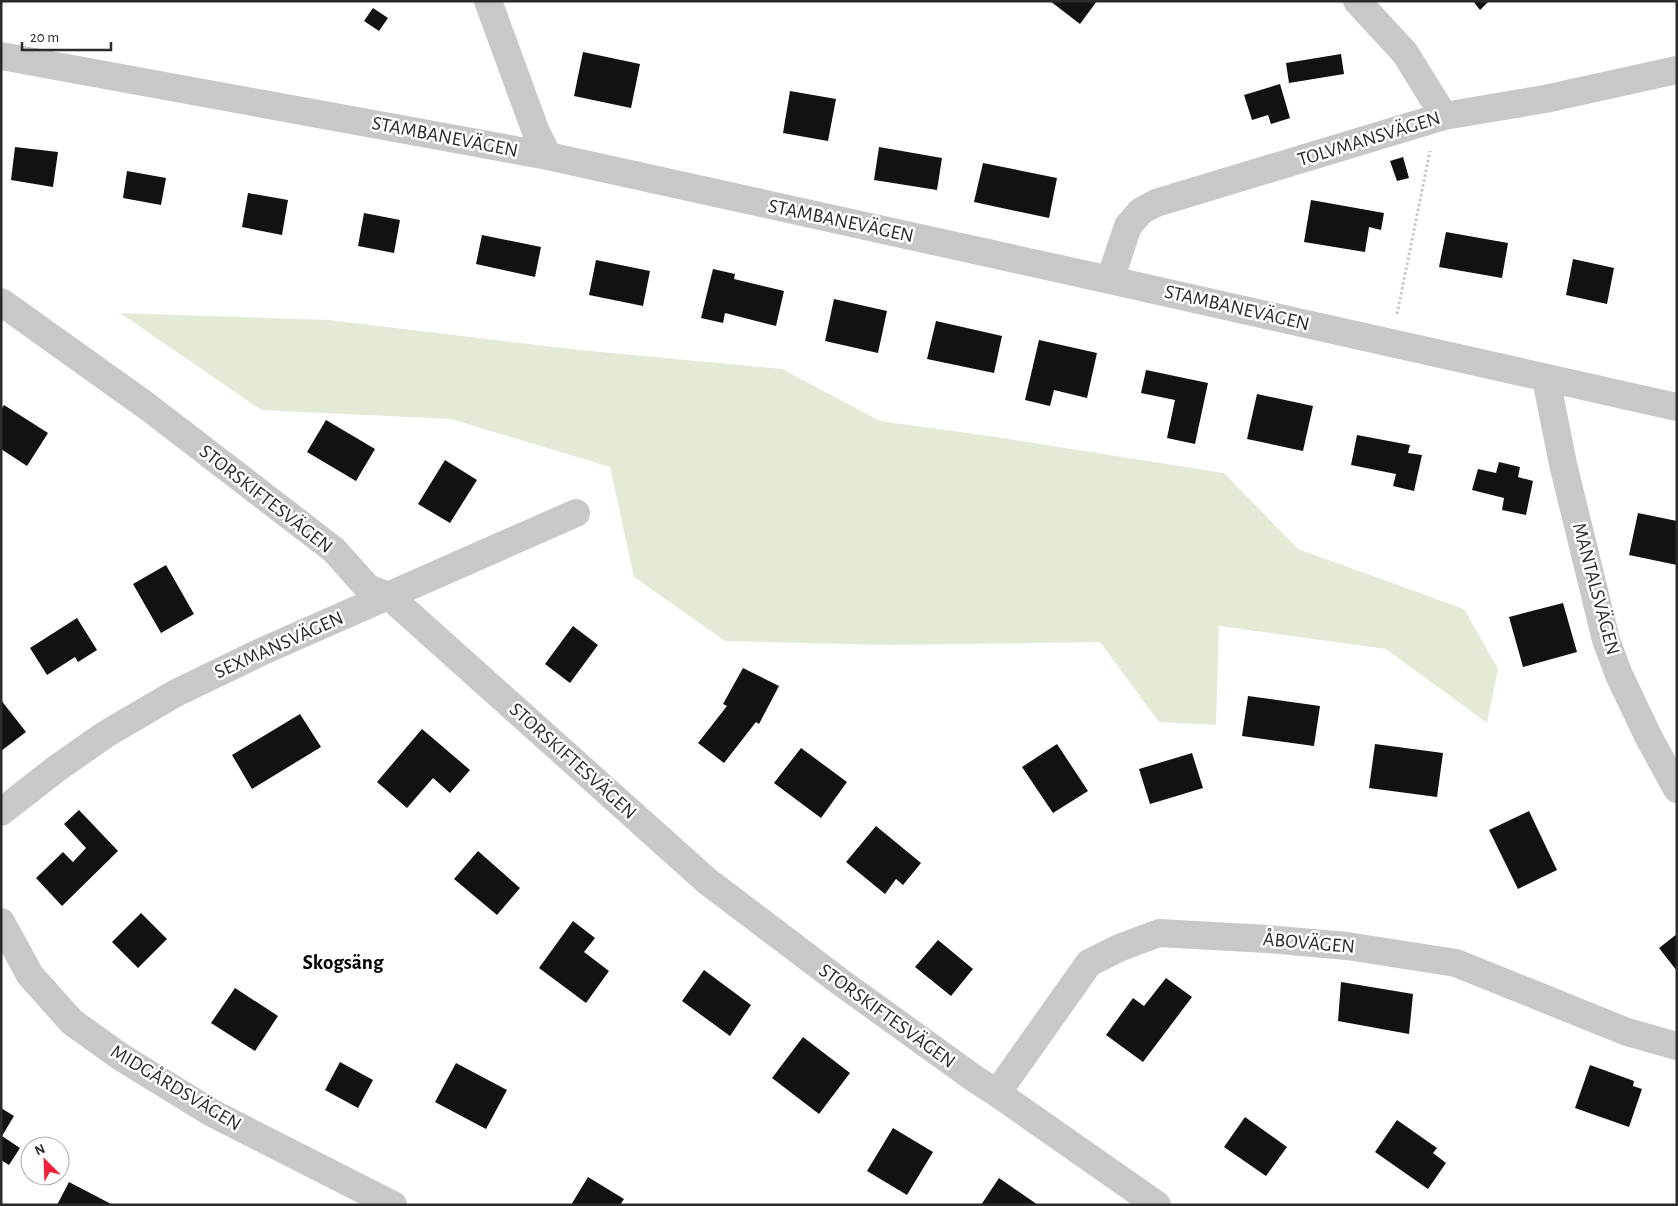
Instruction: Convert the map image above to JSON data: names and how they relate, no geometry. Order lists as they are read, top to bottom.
{
  "streets": {
    "street": [
      "STAMBANEVÄGEN",
      "TOLVMANSVÄGEN",
      "STORSKIFTESVÄGEN",
      "MANTALSVÄGEN",
      "SEXMANSVÄGEN",
      "ÅBOVÄGEN",
      "MIDGÅRDSVÄGEN"
    ]
  },
  "crossings": [
    ["STAMBANEVÄGEN", "TOLVMANSVÄGEN"],
    ["STAMBANEVÄGEN", "MANTALSVÄGEN"],
    ["STORSKIFTESVÄGEN", "SEXMANSVÄGEN"],
    ["STORSKIFTESVÄGEN", "ÅBOVÄGEN"]
  ],
  "districts": ["Skogsäng"],
  "scale_bar": "20 m",
  "north": "top left"
}
